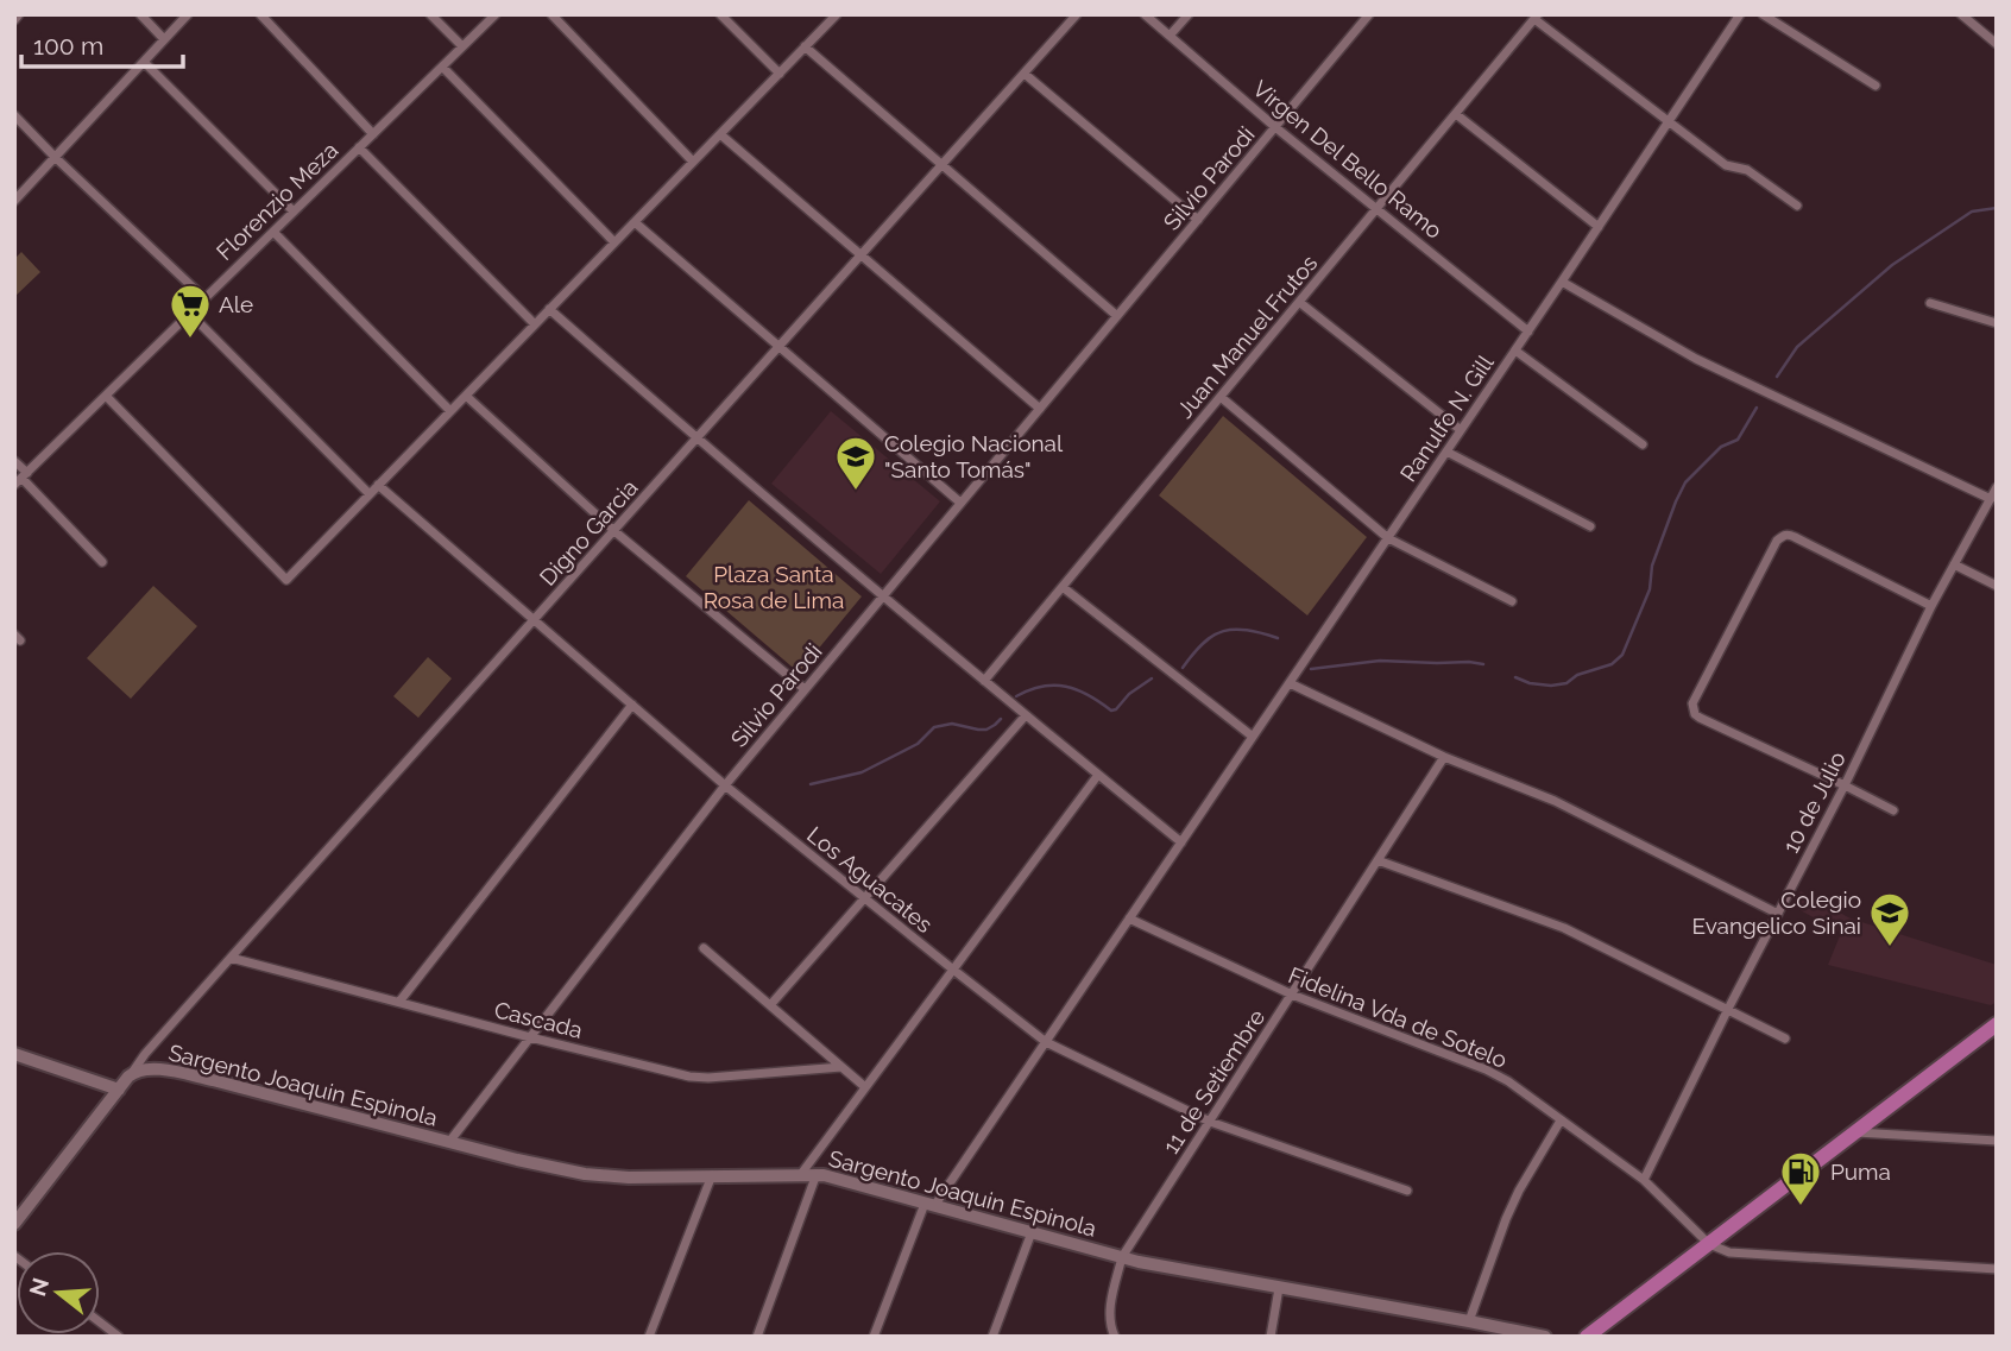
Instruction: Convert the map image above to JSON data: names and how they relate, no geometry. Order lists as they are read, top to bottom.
{
  "streets": {
    "street": [
      "Virgen Del Bello Ramo",
      "Silvio Parodi",
      "Florenzio Meza",
      "Juan Manuel Frutos",
      "Ranulfo N. Gill",
      "Digno Garcia",
      "10 de Julio",
      "Los Aguacates",
      "Fidelina Vda de Sotelo",
      "Cascada",
      "11 de Setiembre",
      "Sargento Joaquin Espinola"
    ]
  },
  "crossings": [
    ["Virgen Del Bello Ramo", "Silvio Parodi"],
    ["Virgen Del Bello Ramo", "Juan Manuel Frutos"],
    ["Virgen Del Bello Ramo", "Ranulfo N. Gill"],
    ["Silvio Parodi", "Los Aguacates"],
    ["Silvio Parodi", "Cascada"],
    ["Silvio Parodi", "Sargento Joaquin Espinola"],
    ["Ranulfo N. Gill", "Los Aguacates"],
    ["Ranulfo N. Gill", "Fidelina Vda de Sotelo"],
    ["Ranulfo N. Gill", "Sargento Joaquin Espinola"],
    ["Digno Garcia", "Los Aguacates"],
    ["Digno Garcia", "Cascada"],
    ["Digno Garcia", "Sargento Joaquin Espinola"],
    ["10 de Julio", "Fidelina Vda de Sotelo"],
    ["Los Aguacates", "11 de Setiembre"],
    ["Fidelina Vda de Sotelo", "11 de Setiembre"],
    ["11 de Setiembre", "Sargento Joaquin Espinola"]
  ],
  "parks": ["Plaza Santa Rosa de Lima"],
  "places": {
    "supermarket": ["Ale"],
    "school or university": ["Colegio Nacional \"Santo Tomás\"", "Colegio Evangelico Sinai"],
    "fuel station": ["Puma"]
  },
  "scale_bar": "100 m",
  "north": "left"
}
